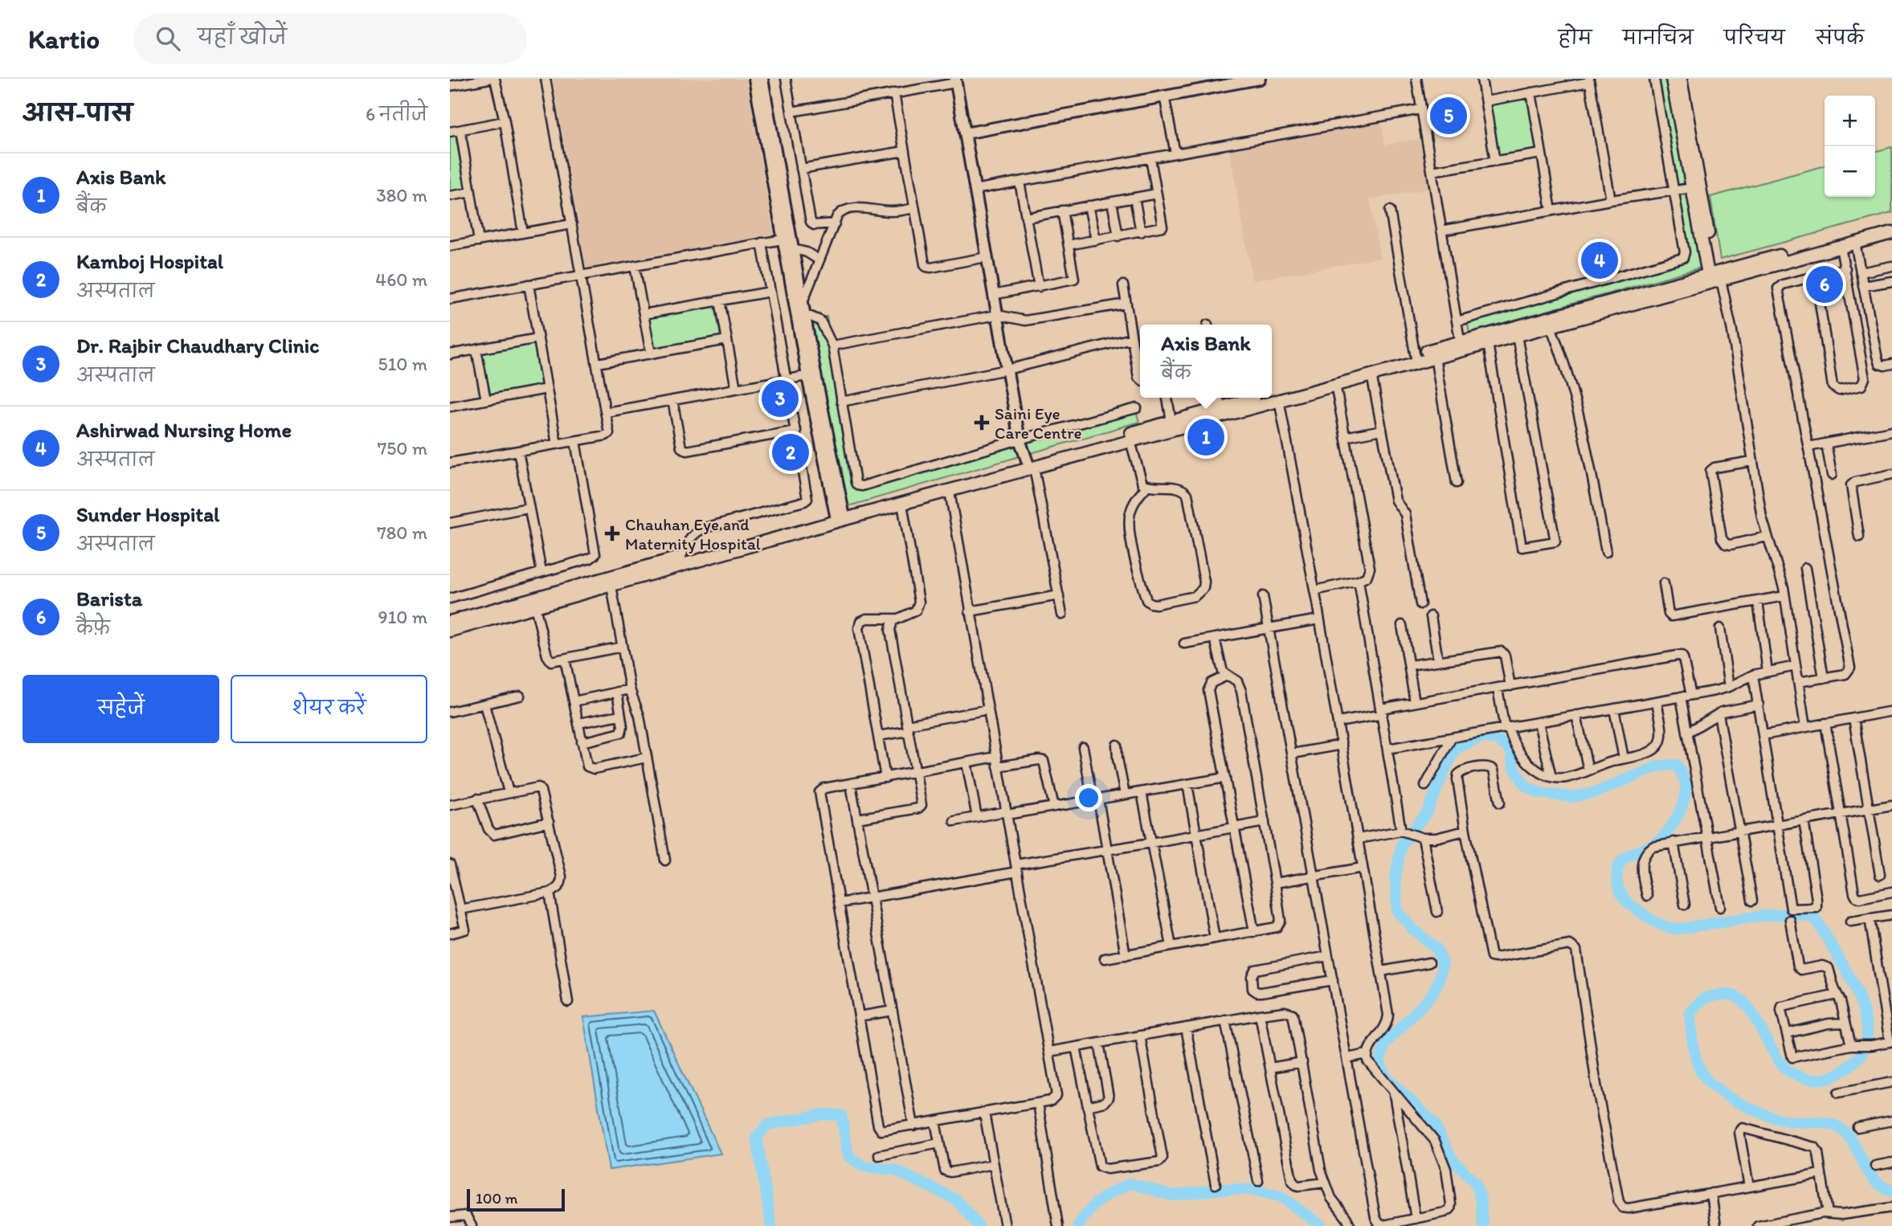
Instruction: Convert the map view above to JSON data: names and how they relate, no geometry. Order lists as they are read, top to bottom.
{
  "places": {
    "health": ["Saini Eye Care Centre", "Chauhan Eye and Maternity Hospital"]
  },
  "scale_bar": "100 m",
  "page": {
    "header": "Kartio",
    "search": "यहाँ खोजें",
    "nav": [
      "होम",
      "मानचित्र",
      "परिचय",
      "संपर्क"
    ],
    "heading": ["आस-पास", "6 नतीजे"],
    "pins": [
      "5",
      "4",
      "6",
      "3",
      "1",
      "2"
    ],
    "map_buttons": ["+", "−"],
    "list": [
      {
        "mark": "1",
        "name": "Axis Bank",
        "note": "बैंक",
        "value": "380 m"
      },
      {
        "mark": "2",
        "name": "Kamboj Hospital",
        "note": "अस्पताल",
        "value": "460 m"
      },
      {
        "mark": "3",
        "name": "Dr. Rajbir Chaudhary Clinic",
        "note": "अस्पताल",
        "value": "510 m"
      },
      {
        "mark": "4",
        "name": "Ashirwad Nursing Home",
        "note": "अस्पताल",
        "value": "750 m"
      },
      {
        "mark": "5",
        "name": "Sunder Hospital",
        "note": "अस्पताल",
        "value": "780 m"
      },
      {
        "mark": "6",
        "name": "Barista",
        "note": "कैफ़े",
        "value": "910 m"
      }
    ],
    "popup": ["Axis Bank", "बैंक"],
    "buttons": ["सहेजें", "शेयर करें"],
    "scale": "100 m"
  }
}
